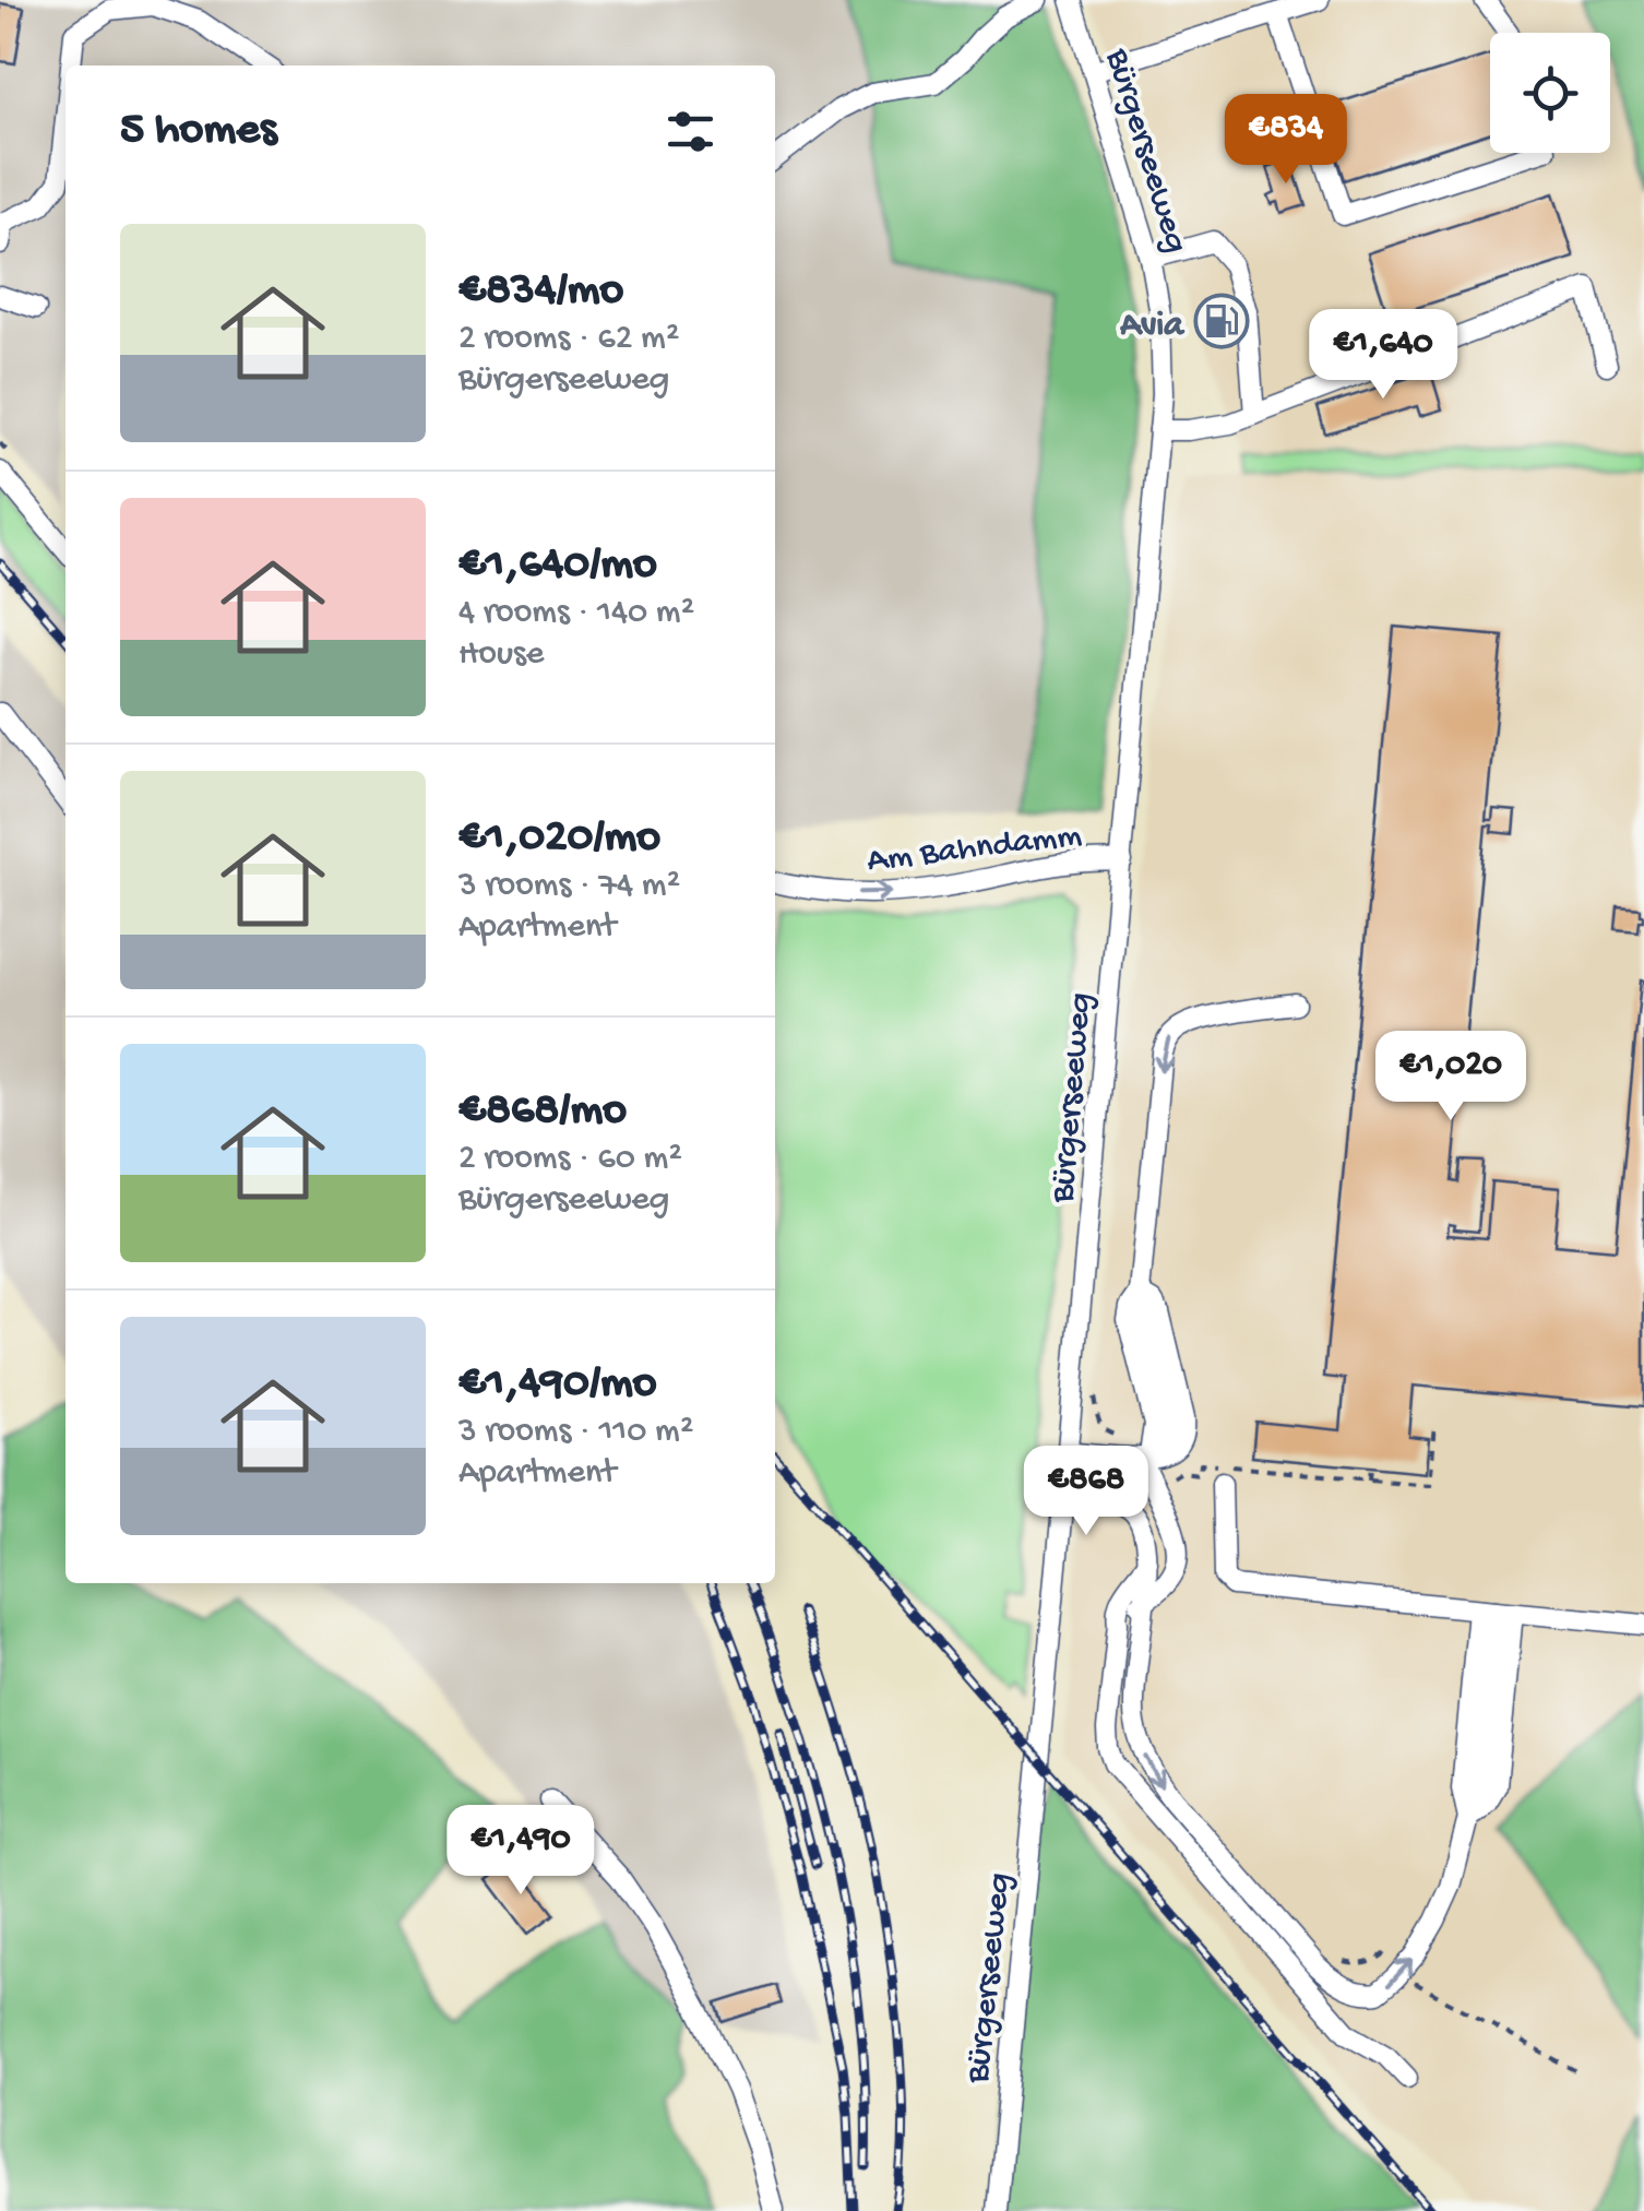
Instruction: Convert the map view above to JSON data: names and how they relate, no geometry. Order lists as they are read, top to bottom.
{
  "streets": {
    "street": ["Bürgerseeweg", "Am Bahndamm"]
  },
  "crossings": [
    ["Bürgerseeweg", "Am Bahndamm"]
  ],
  "one_way": ["Am Bahndamm"],
  "places": {
    "fuel station": ["Avia"]
  },
  "page": {
    "heading": "5 homes",
    "price": [
      "€834",
      "€1,640",
      "€1,020",
      "€868",
      "€1,490"
    ],
    "list": [
      {
        "name": "€834/mo",
        "note": "2 rooms · 62 m² · Bürgerseeweg"
      },
      {
        "name": "€1,640/mo",
        "note": "4 rooms · 140 m² · House"
      },
      {
        "name": "€1,020/mo",
        "note": "3 rooms · 74 m² · Apartment"
      },
      {
        "name": "€868/mo",
        "note": "2 rooms · 60 m² · Bürgerseeweg"
      },
      {
        "name": "€1,490/mo",
        "note": "3 rooms · 110 m² · Apartment"
      }
    ]
  }
}
